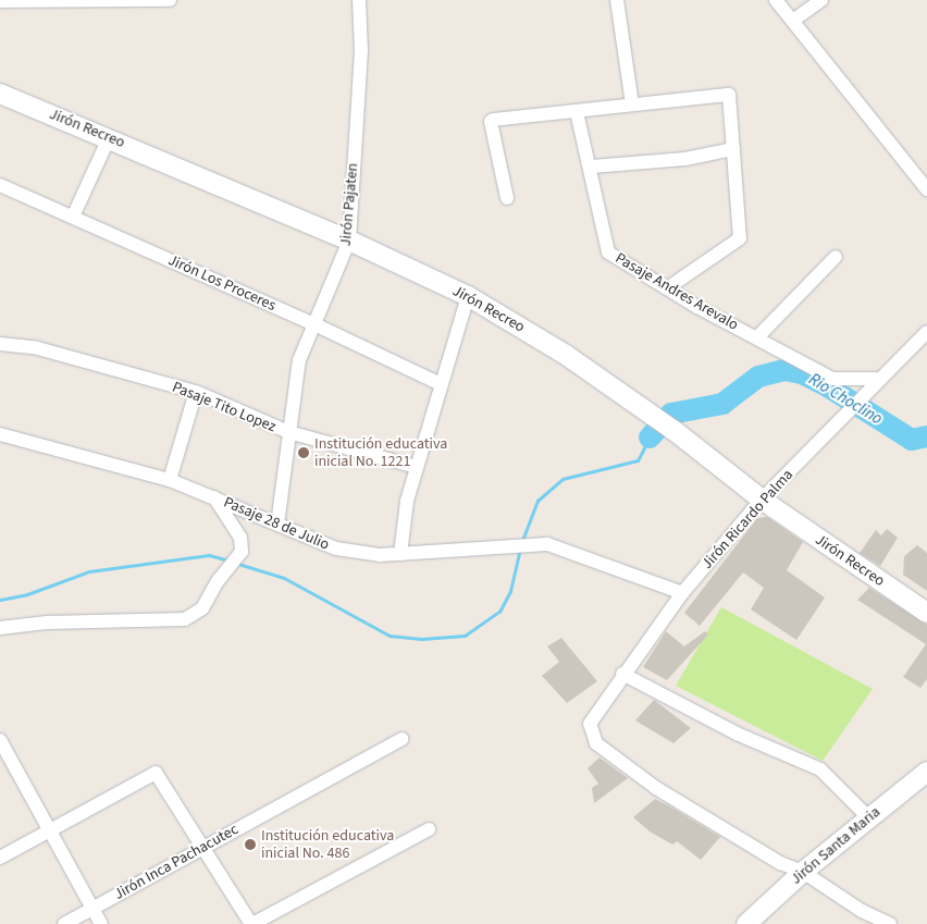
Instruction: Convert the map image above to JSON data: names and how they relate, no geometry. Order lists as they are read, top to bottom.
{
  "streets": {
    "main road": ["Jirón Recreo", "Jirón Santa Maria"],
    "street": [
      "Jirón Pajaten",
      "Jirón Los Proceres",
      "Pasaje Andres Arevalo",
      "Pasaje Tito Lopez",
      "Jirón Ricardo Palma",
      "Pasaje 28 de Julio",
      "Jirón Inca Pachacutec"
    ]
  },
  "crossings": [
    ["Jirón Recreo", "Jirón Pajaten"],
    ["Jirón Recreo", "Jirón Ricardo Palma"],
    ["Jirón Pajaten", "Jirón Los Proceres"],
    ["Jirón Pajaten", "Pasaje Tito Lopez"],
    ["Jirón Pajaten", "Pasaje 28 de Julio"],
    ["Pasaje Andres Arevalo", "Jirón Ricardo Palma"],
    ["Jirón Ricardo Palma", "Pasaje 28 de Julio"],
    ["Jirón Ricardo Palma", "Jirón Santa Maria"]
  ],
  "water": ["Rio Choclino"],
  "places": ["Institución educativa inicial No. 1221", "Institución educativa inicial No. 486"]
}
